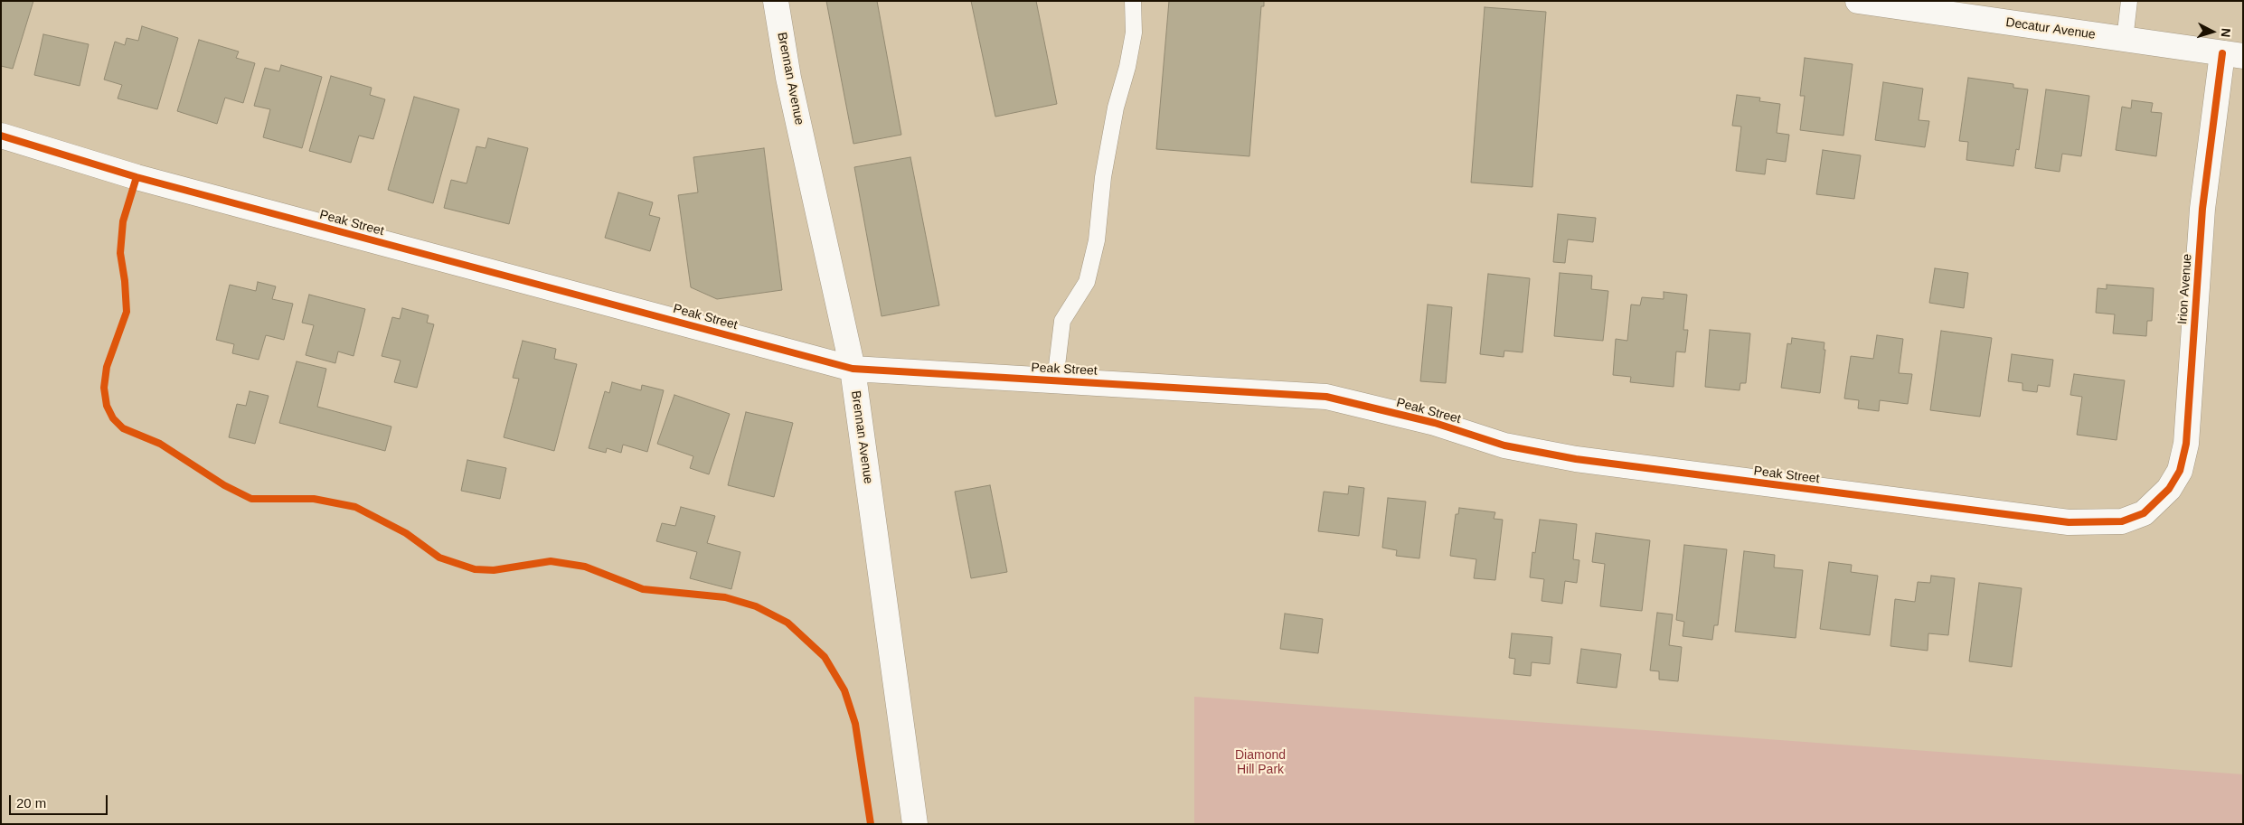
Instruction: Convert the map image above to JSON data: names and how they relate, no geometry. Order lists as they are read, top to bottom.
{
  "streets": {
    "street": [
      "Decatur Avenue",
      "Brennan Avenue",
      "Peak Street",
      "Irion Avenue"
    ]
  },
  "crossings": [
    ["Decatur Avenue", "Irion Avenue"],
    ["Brennan Avenue", "Peak Street"],
    ["Peak Street", "Irion Avenue"]
  ],
  "parks": ["Diamond Hill Park"],
  "scale_bar": "20 m",
  "north": "right"
}
